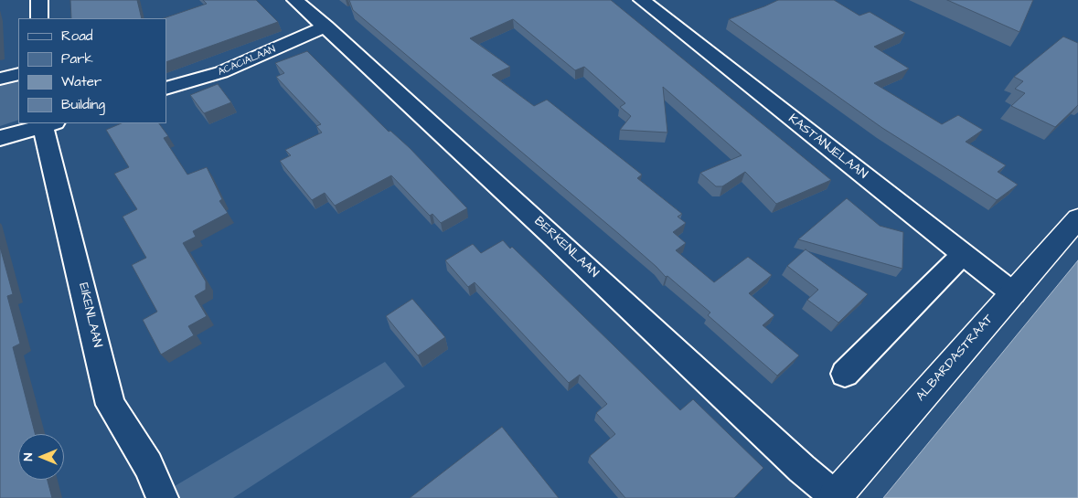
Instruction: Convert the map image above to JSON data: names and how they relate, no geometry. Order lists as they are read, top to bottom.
{
  "streets": {
    "street": [
      "ACACIALAAN",
      "KASTANJELAAN",
      "BERKENLAAN",
      "EIKENLAAN",
      "ALBARDASTRAAT"
    ]
  },
  "crossings": [
    ["ACACIALAAN", "BERKENLAAN"],
    ["KASTANJELAAN", "ALBARDASTRAAT"],
    ["BERKENLAAN", "ALBARDASTRAAT"]
  ],
  "legend": [
    "Road",
    "Park",
    "Water",
    "Building"
  ],
  "north": "left"
}
